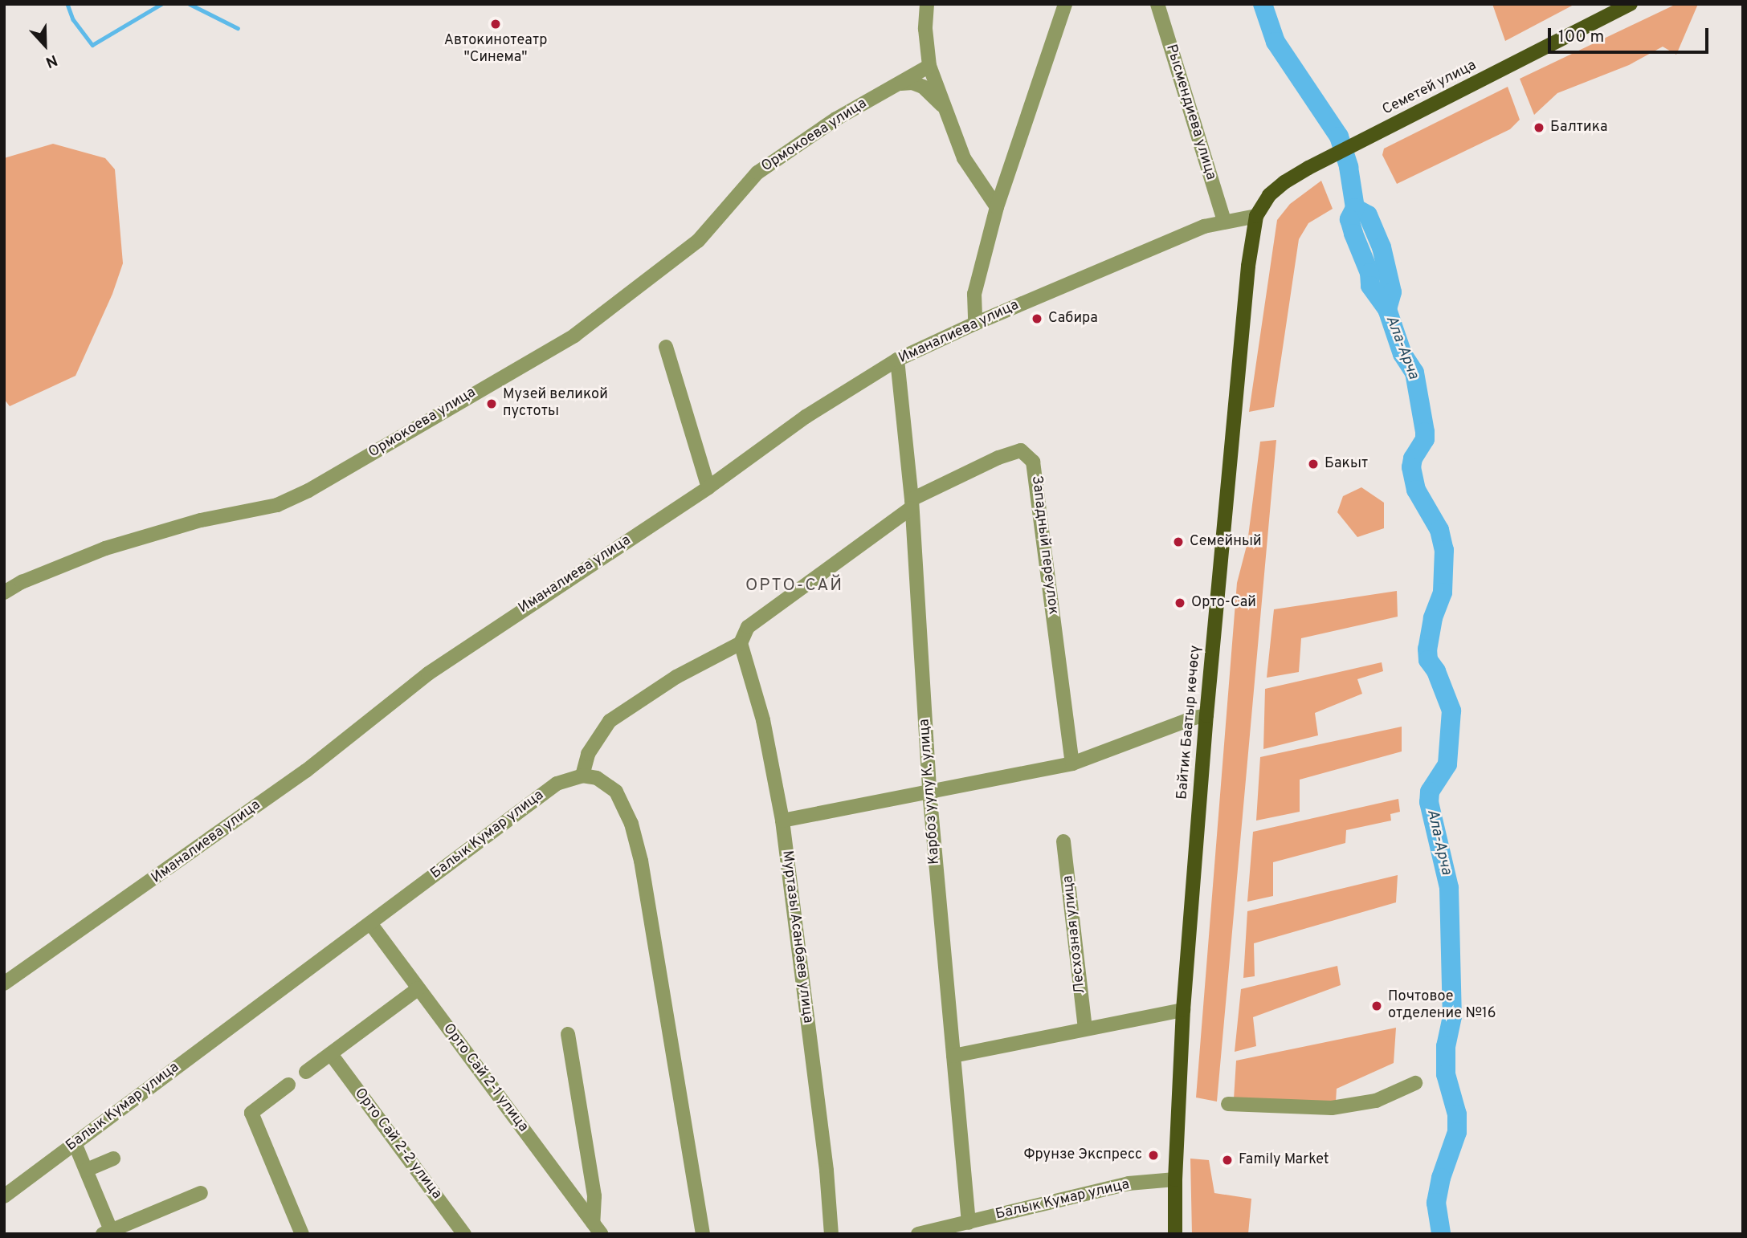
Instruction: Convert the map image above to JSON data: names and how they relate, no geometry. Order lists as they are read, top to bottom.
{
  "streets": {
    "main road": ["Семетей улица", "Байтик Баатыр көчөсү"],
    "street": [
      "Рысмендиева улица",
      "Ормокоева улица",
      "Иманалиева улица",
      "Западный переулок",
      "Карбоз уулу К. улица",
      "Балык Кумар улица",
      "Лесхозная улица",
      "Муртазы Асанбаев улица",
      "Орто Сай 2-1 улица",
      "Орто Сай 2-2 улица"
    ]
  },
  "crossings": [
    ["Семетей улица", "Иманалиева улица"],
    ["Семетей улица", "Байтик Баатыр көчөсү"],
    ["Рысмендиева улица", "Иманалиева улица"],
    ["Иманалиева улица", "Байтик Баатыр көчөсү"],
    ["Иманалиева улица", "Карбоз уулу К. улица"],
    ["Западный переулок", "Карбоз уулу К. улица"],
    ["Байтик Баатыр көчөсү", "Балык Кумар улица"],
    ["Карбоз уулу К. улица", "Балык Кумар улица"],
    ["Балык Кумар улица", "Орто Сай 2-1 улица"]
  ],
  "districts": ["ОРТО-САЙ"],
  "water": ["Ала-Арча"],
  "places": [
    "Автокинотеатр \"Синема\"",
    "Балтика",
    "Сабира",
    "Музей великой пустоты",
    "Бакыт",
    "Семейный",
    "Орто-Сай",
    "Почтовое отделение №16",
    "Фрунзе Экспресс",
    "Family Market"
  ],
  "scale_bar": "100 m",
  "north": "bottom"
}
